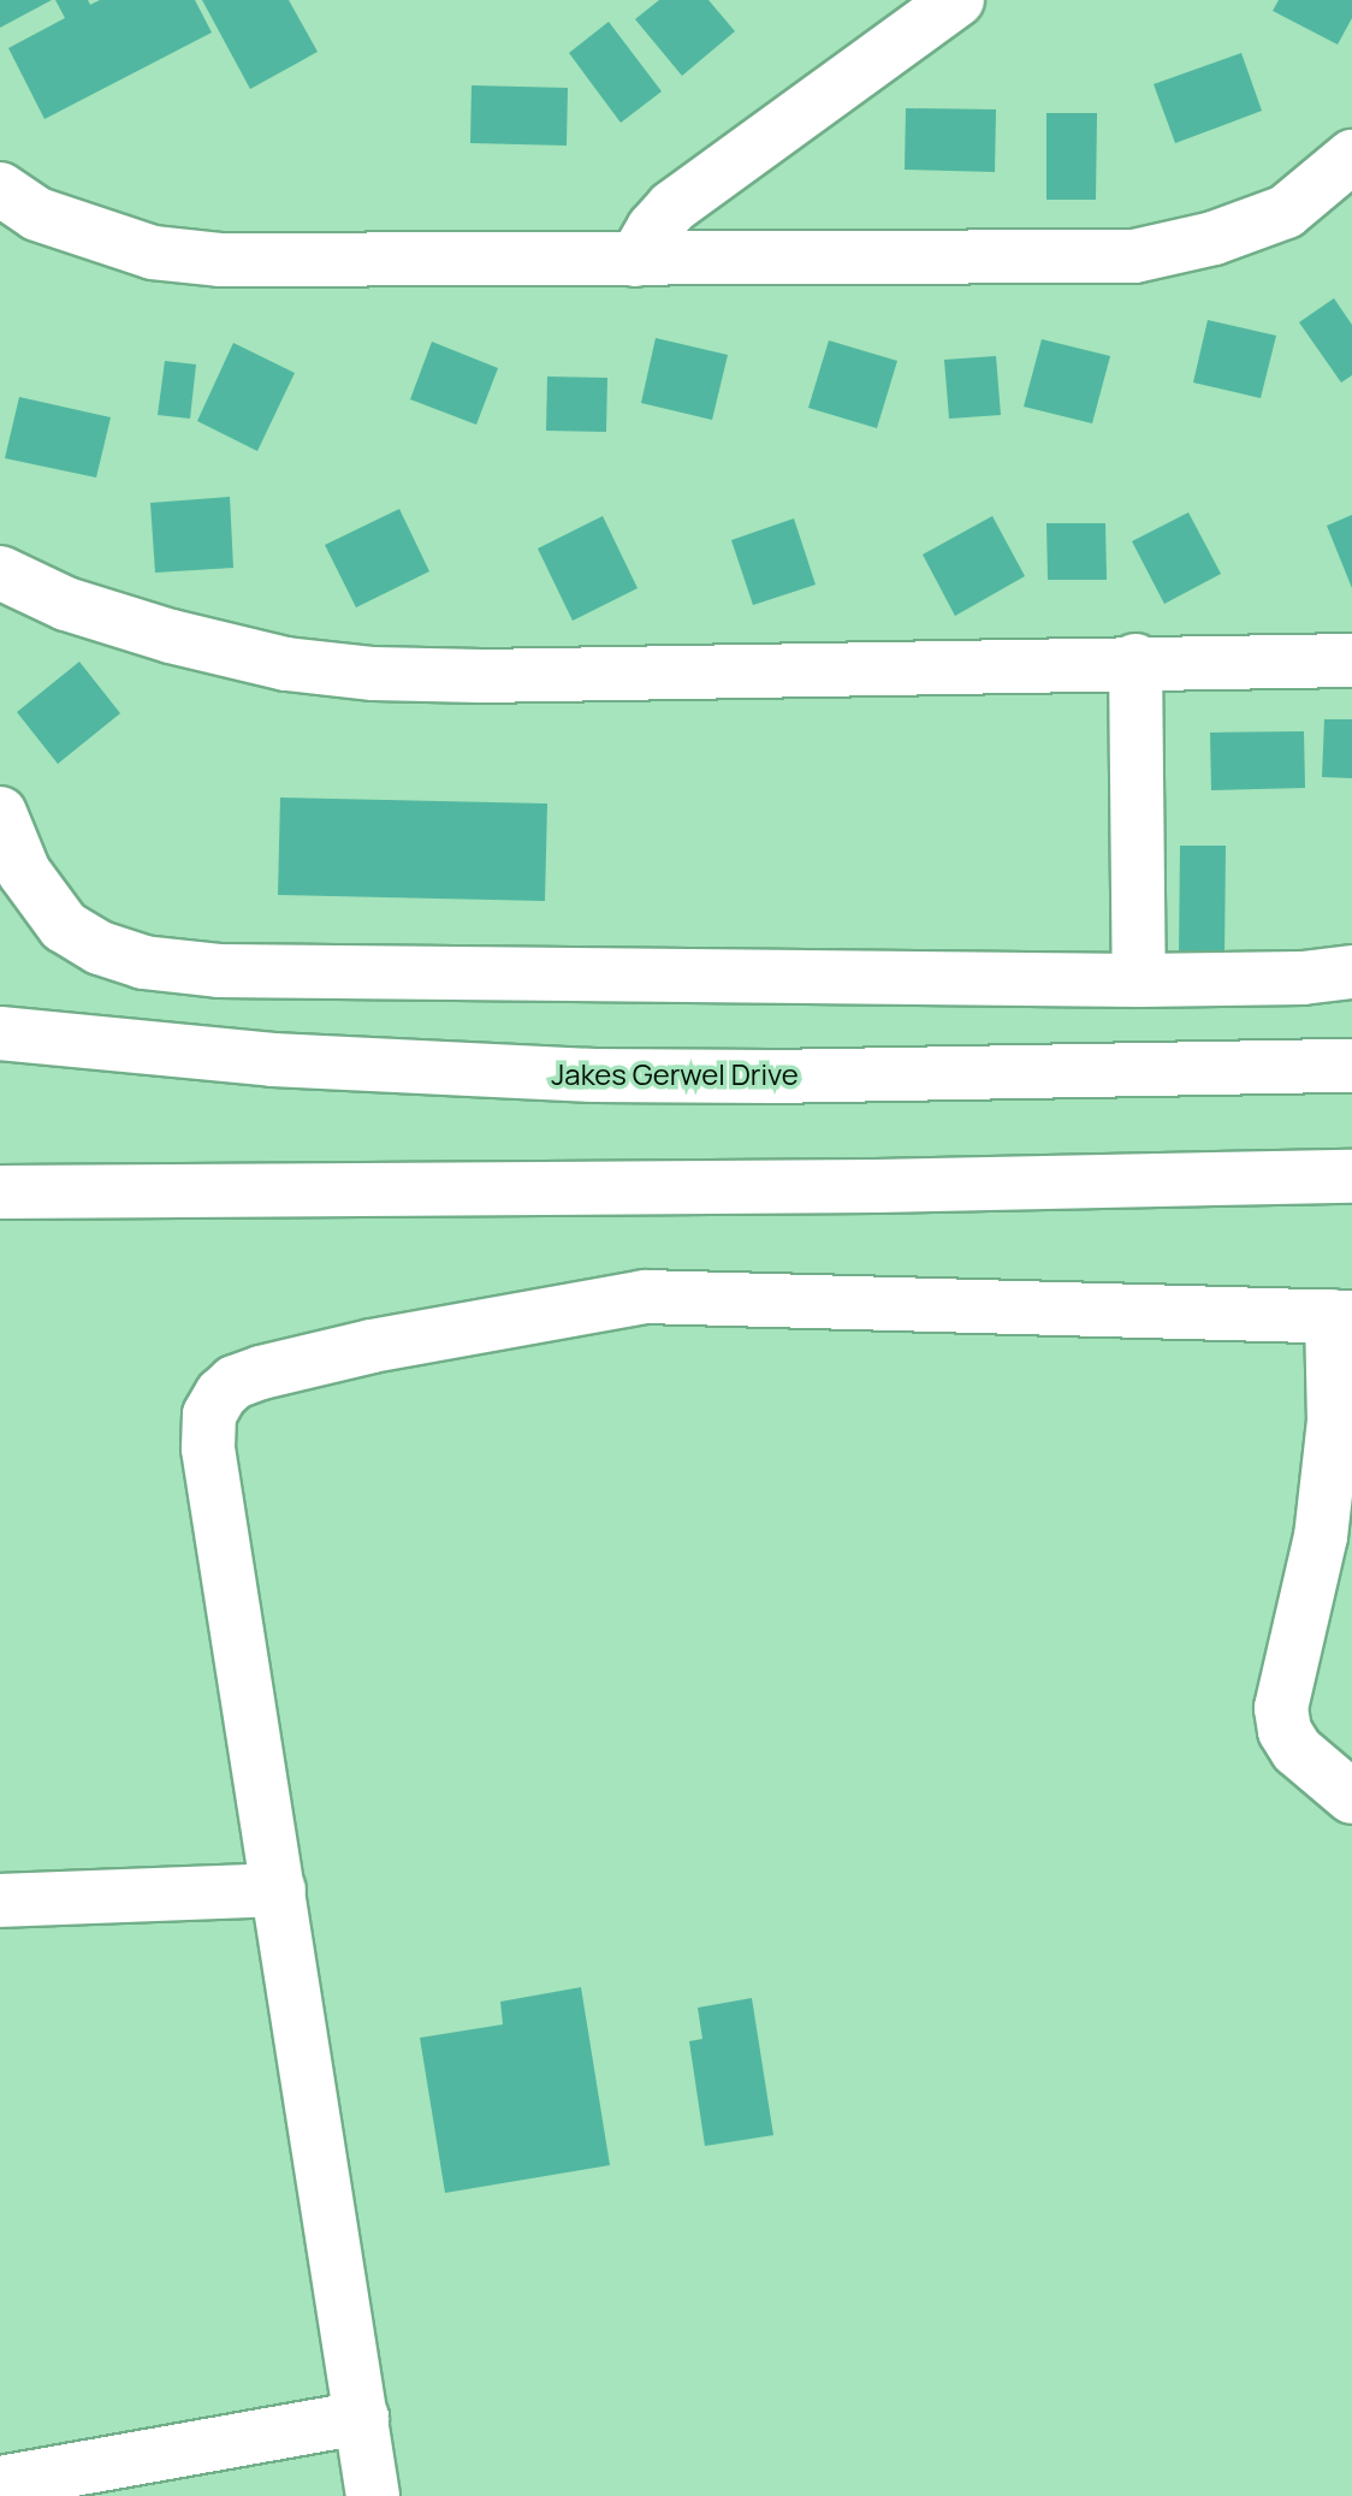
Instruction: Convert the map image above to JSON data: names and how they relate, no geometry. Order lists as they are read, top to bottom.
{
  "streets": {
    "main road": ["Jakes Gerwel Drive"]
  }
}
